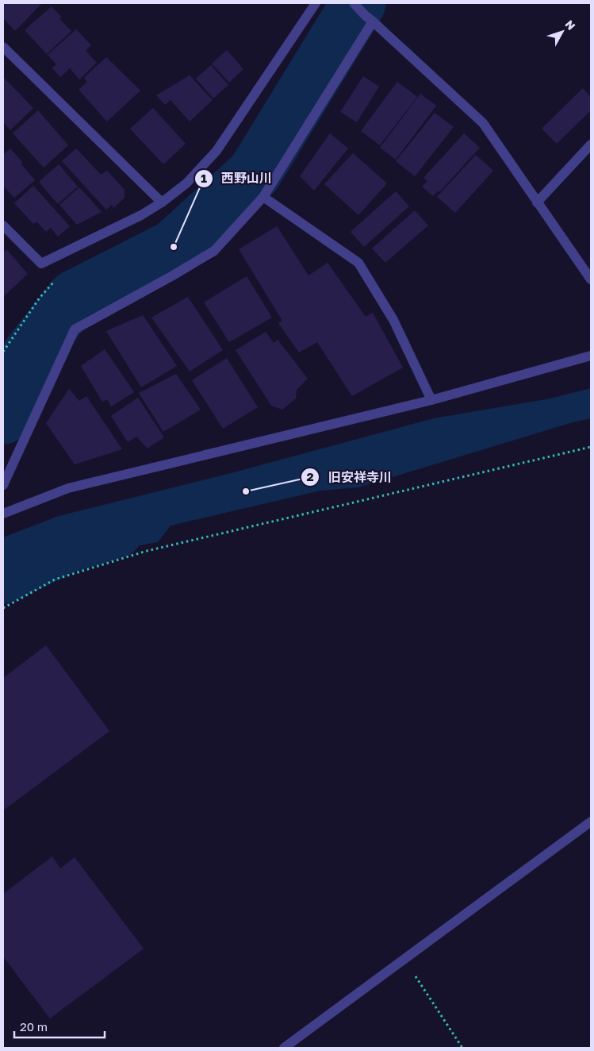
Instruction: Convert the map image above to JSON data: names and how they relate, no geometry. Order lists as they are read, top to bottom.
{
  "places": ["西野山川", "旧安祥寺川"],
  "scale_bar": "20 m",
  "north": "top right"
}
